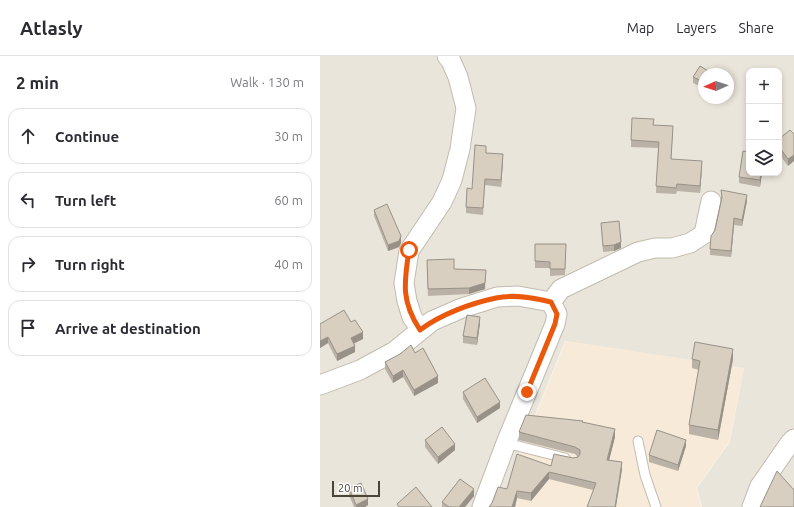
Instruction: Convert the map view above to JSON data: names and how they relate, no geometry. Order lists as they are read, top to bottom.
{
  "scale_bar": "20 m",
  "north": "left",
  "page": {
    "header": "Atlasly",
    "nav": ["Map", "Layers", "Share"],
    "heading": ["2 min", "Walk · 130 m"],
    "map_buttons": ["+", "−"],
    "list": [
      ["Continue", "30 m"],
      ["Turn left", "60 m"],
      ["Turn right", "40 m"],
      "Arrive at destination"
    ],
    "scale": "20 m"
  }
}
